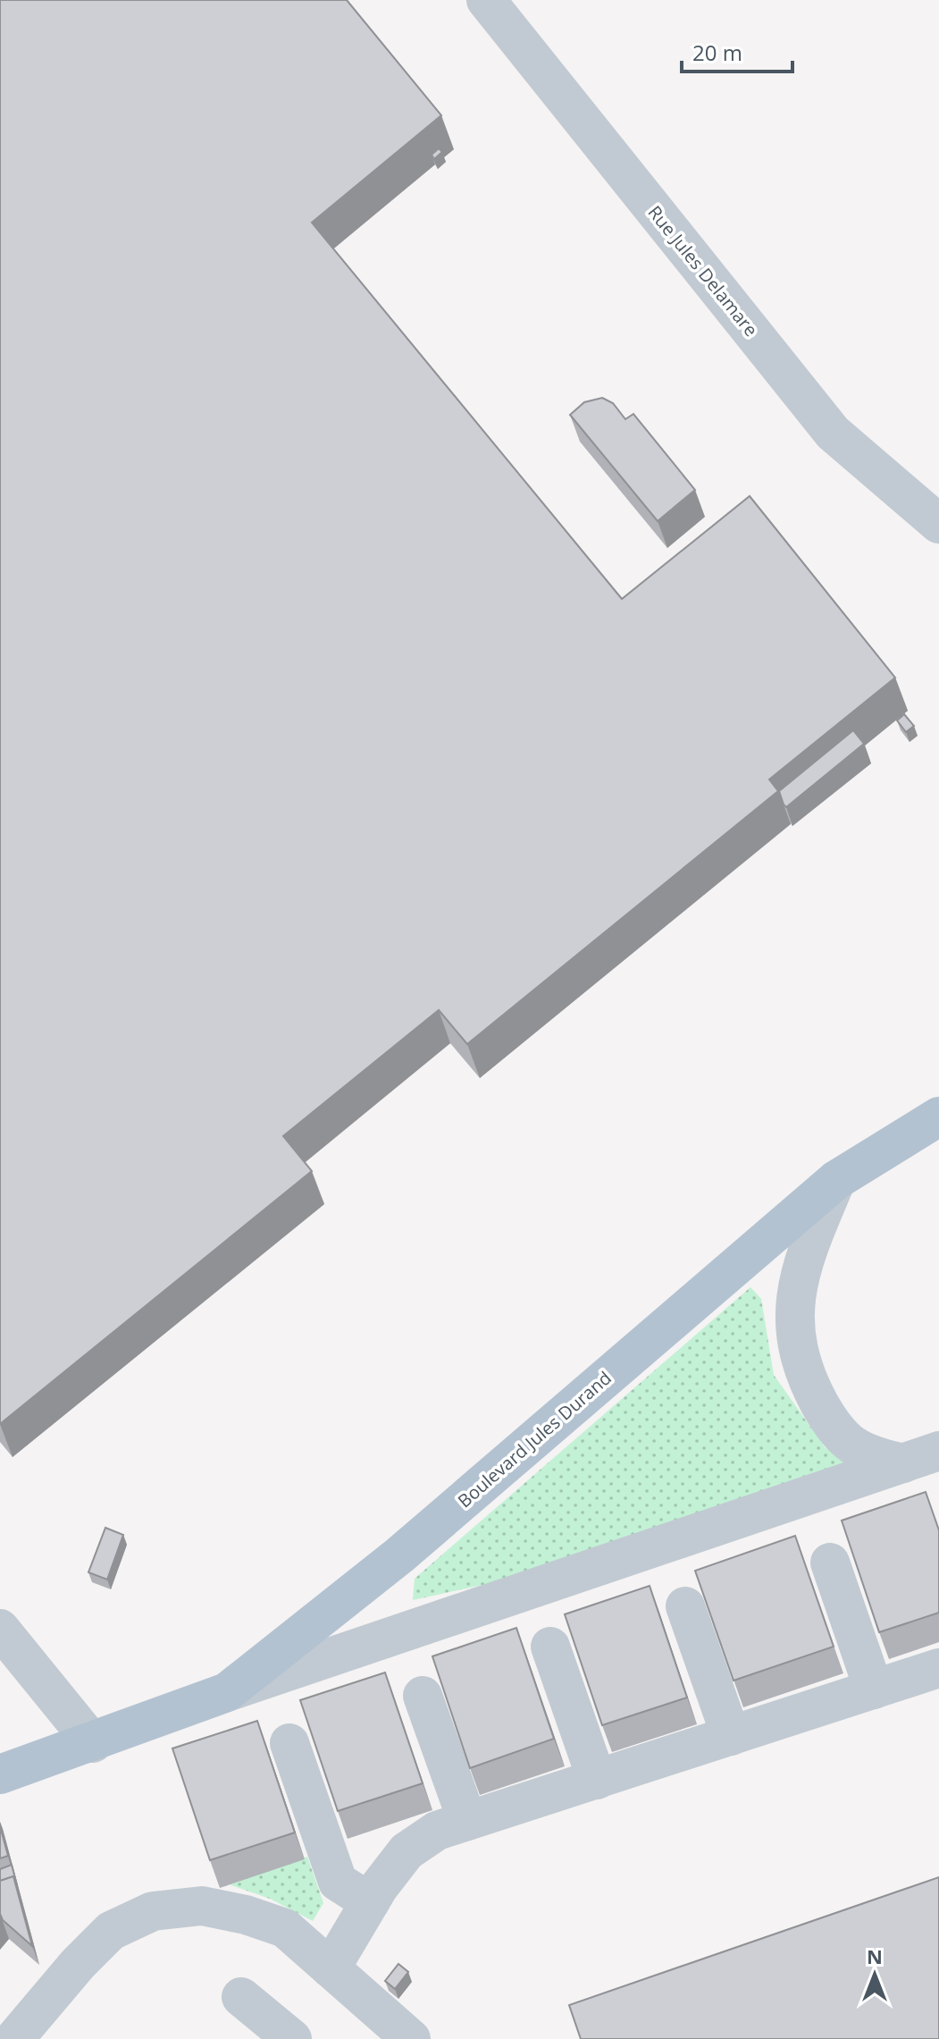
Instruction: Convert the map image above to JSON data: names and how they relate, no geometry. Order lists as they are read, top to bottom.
{
  "streets": {
    "main road": ["Boulevard Jules Durand"],
    "street": ["Rue Jules Delamare"]
  },
  "scale_bar": "20 m",
  "north": "top"
}
